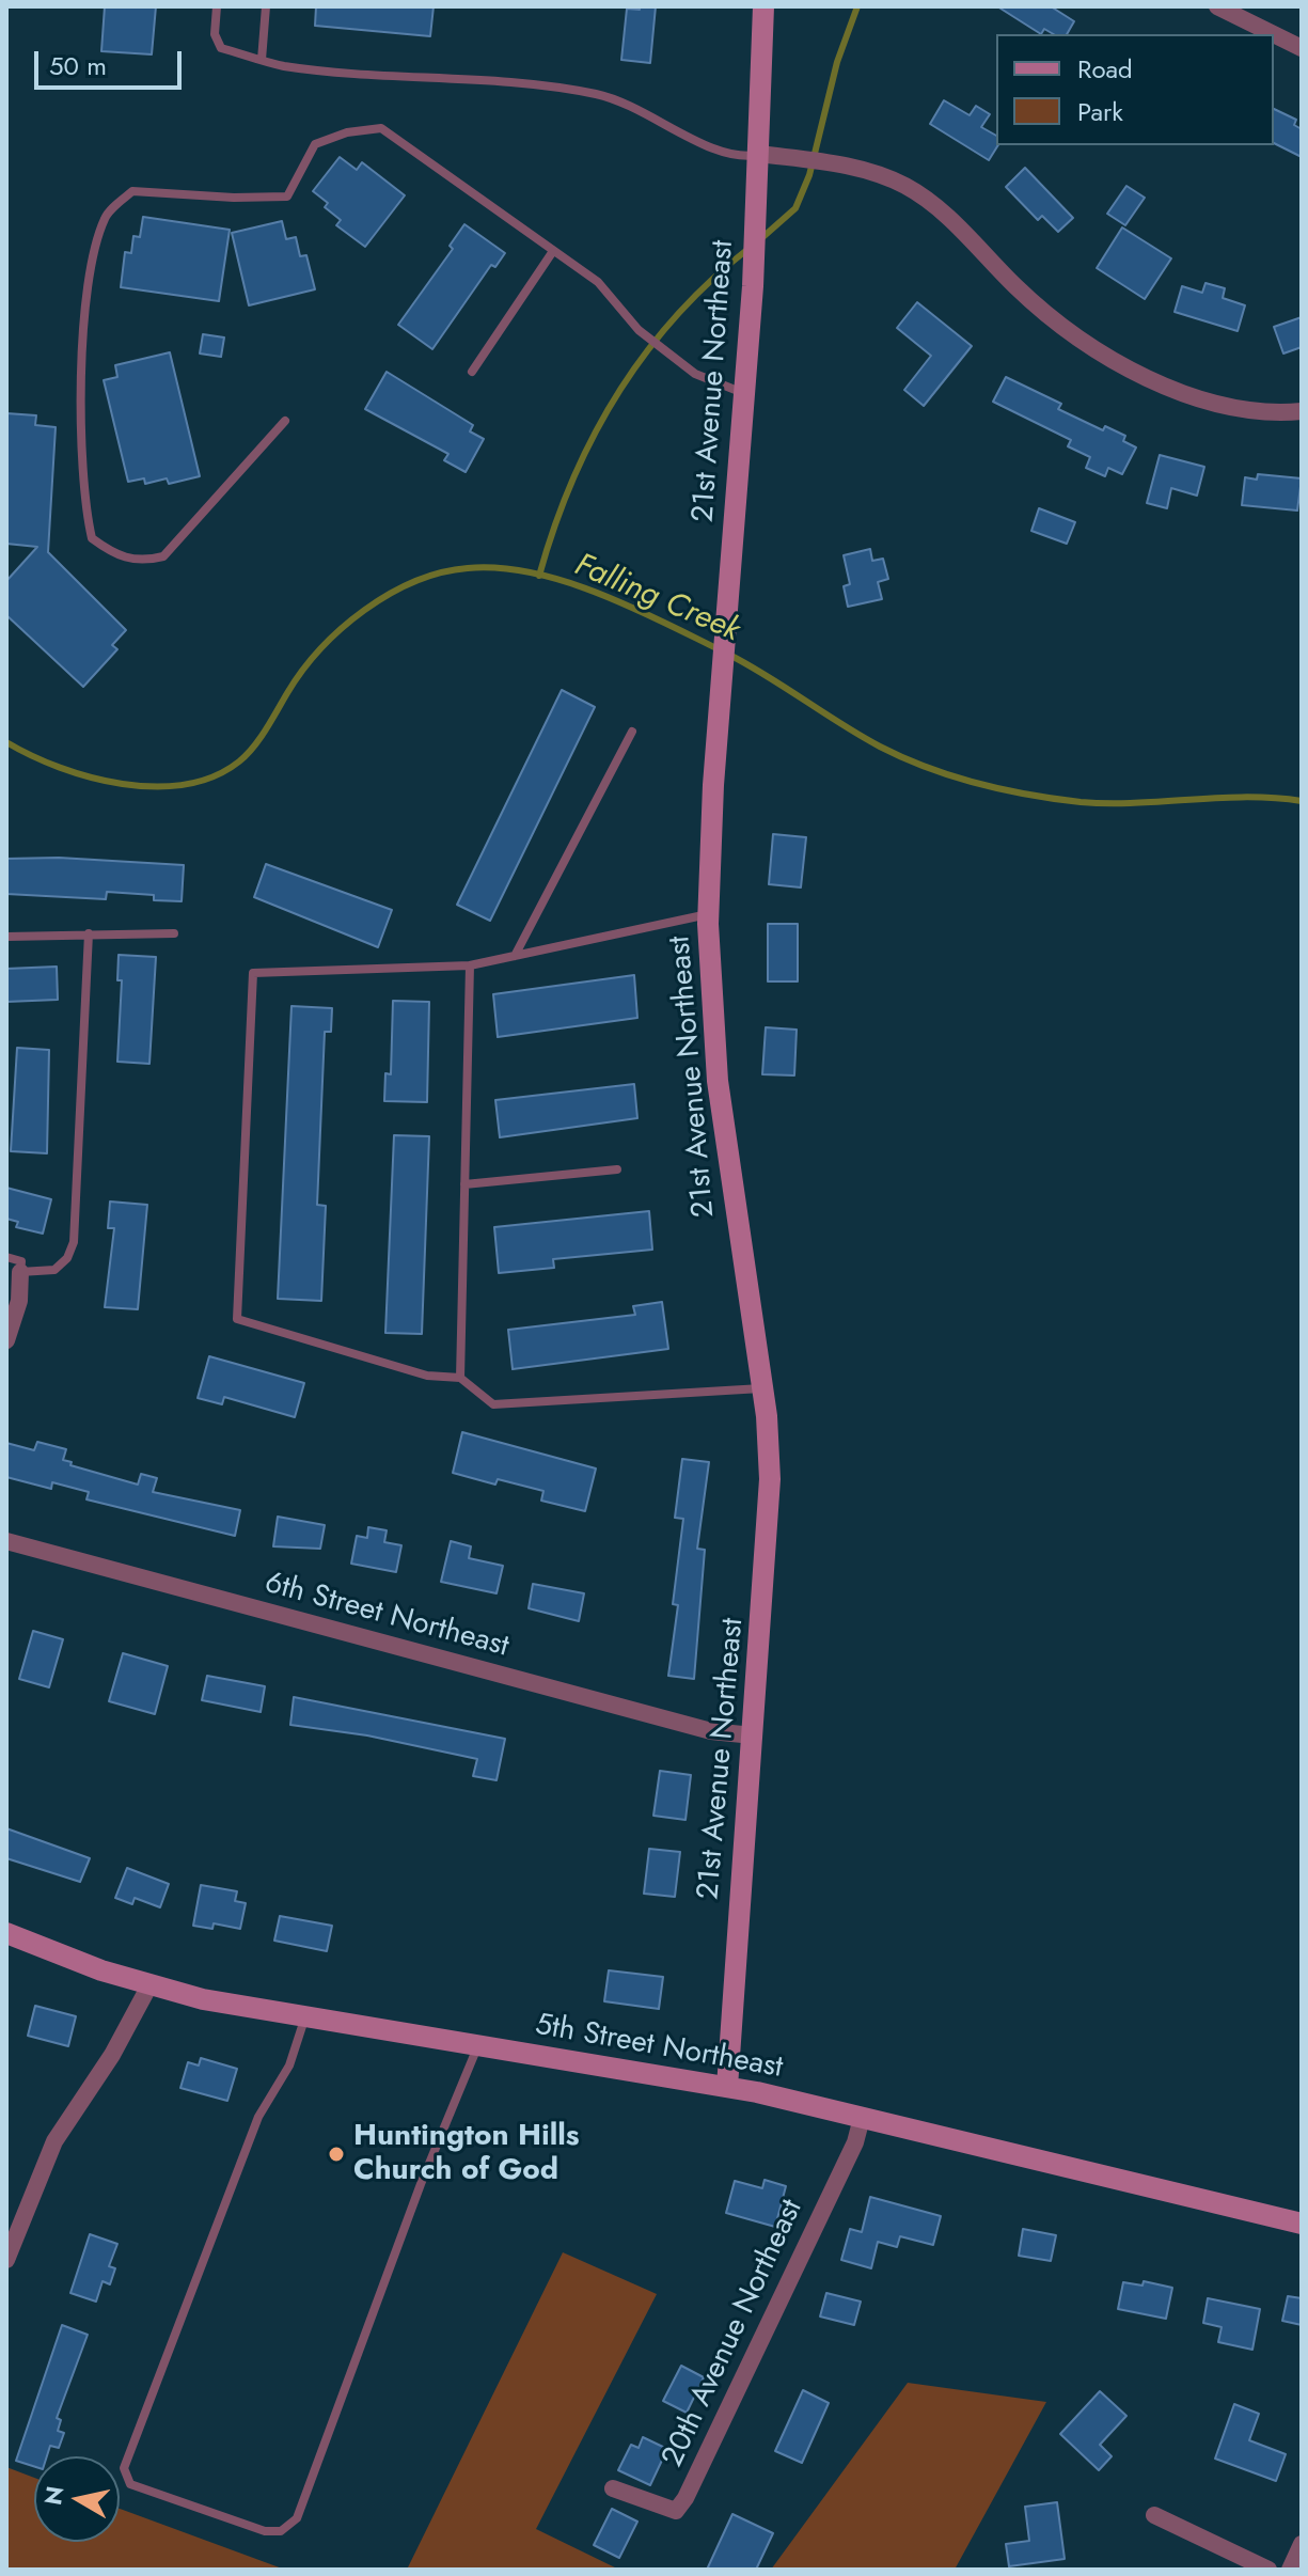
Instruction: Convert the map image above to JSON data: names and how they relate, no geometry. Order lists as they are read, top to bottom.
{
  "streets": {
    "street": [
      "21st Avenue Northeast",
      "6th Street Northeast",
      "5th Street Northeast",
      "20th Avenue Northeast"
    ]
  },
  "crossings": [
    ["21st Avenue Northeast", "6th Street Northeast"],
    ["21st Avenue Northeast", "5th Street Northeast"],
    ["5th Street Northeast", "20th Avenue Northeast"]
  ],
  "water": ["Falling Creek"],
  "places": ["Huntington Hills Church of God"],
  "legend": ["Road", "Park"],
  "scale_bar": "50 m",
  "north": "left"
}
